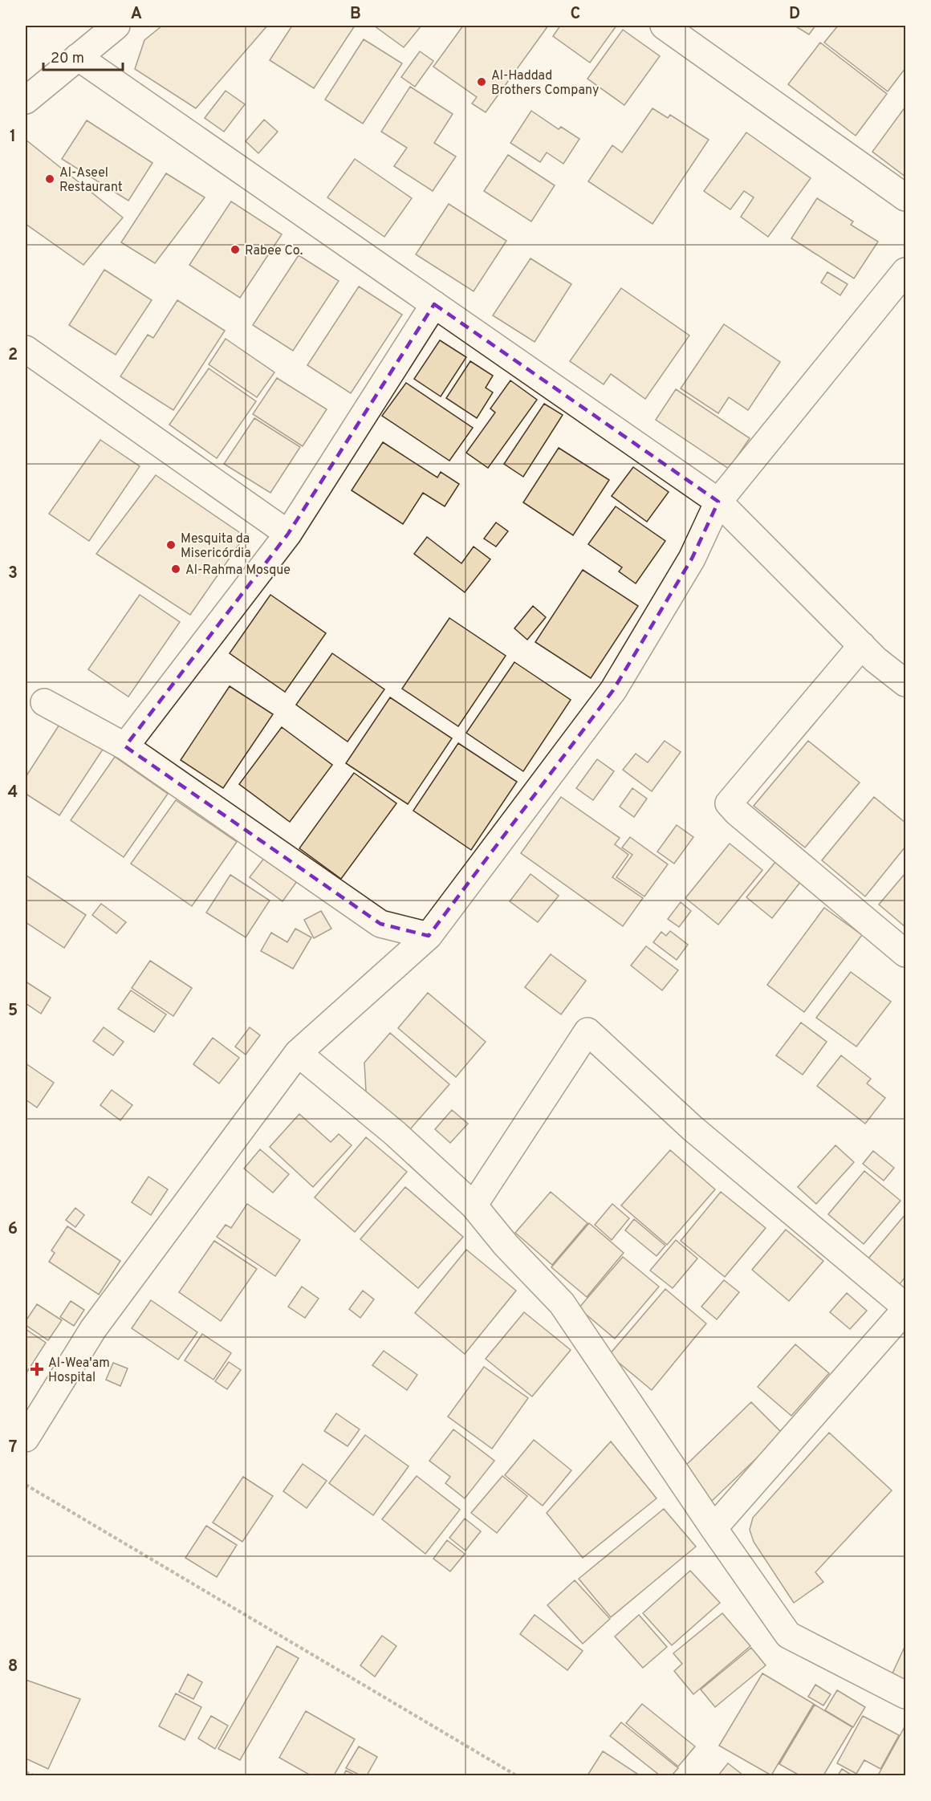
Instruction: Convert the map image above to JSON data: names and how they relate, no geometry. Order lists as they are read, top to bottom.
{
  "places": {
    "other": [
      "Al-Haddad Brothers Company",
      "Al-Aseel Restaurant",
      "Rabee Co.",
      "Mesquita da Misericórdia",
      "Al-Rahma Mosque"
    ],
    "health": ["Al-Wea'am Hospital"]
  },
  "scale_bar": "20 m",
  "grid": {
    "columns": [
      "A",
      "B",
      "C",
      "D"
    ],
    "rows": [
      "1",
      "2",
      "3",
      "4",
      "5",
      "6",
      "7",
      "8"
    ]
  }
}
